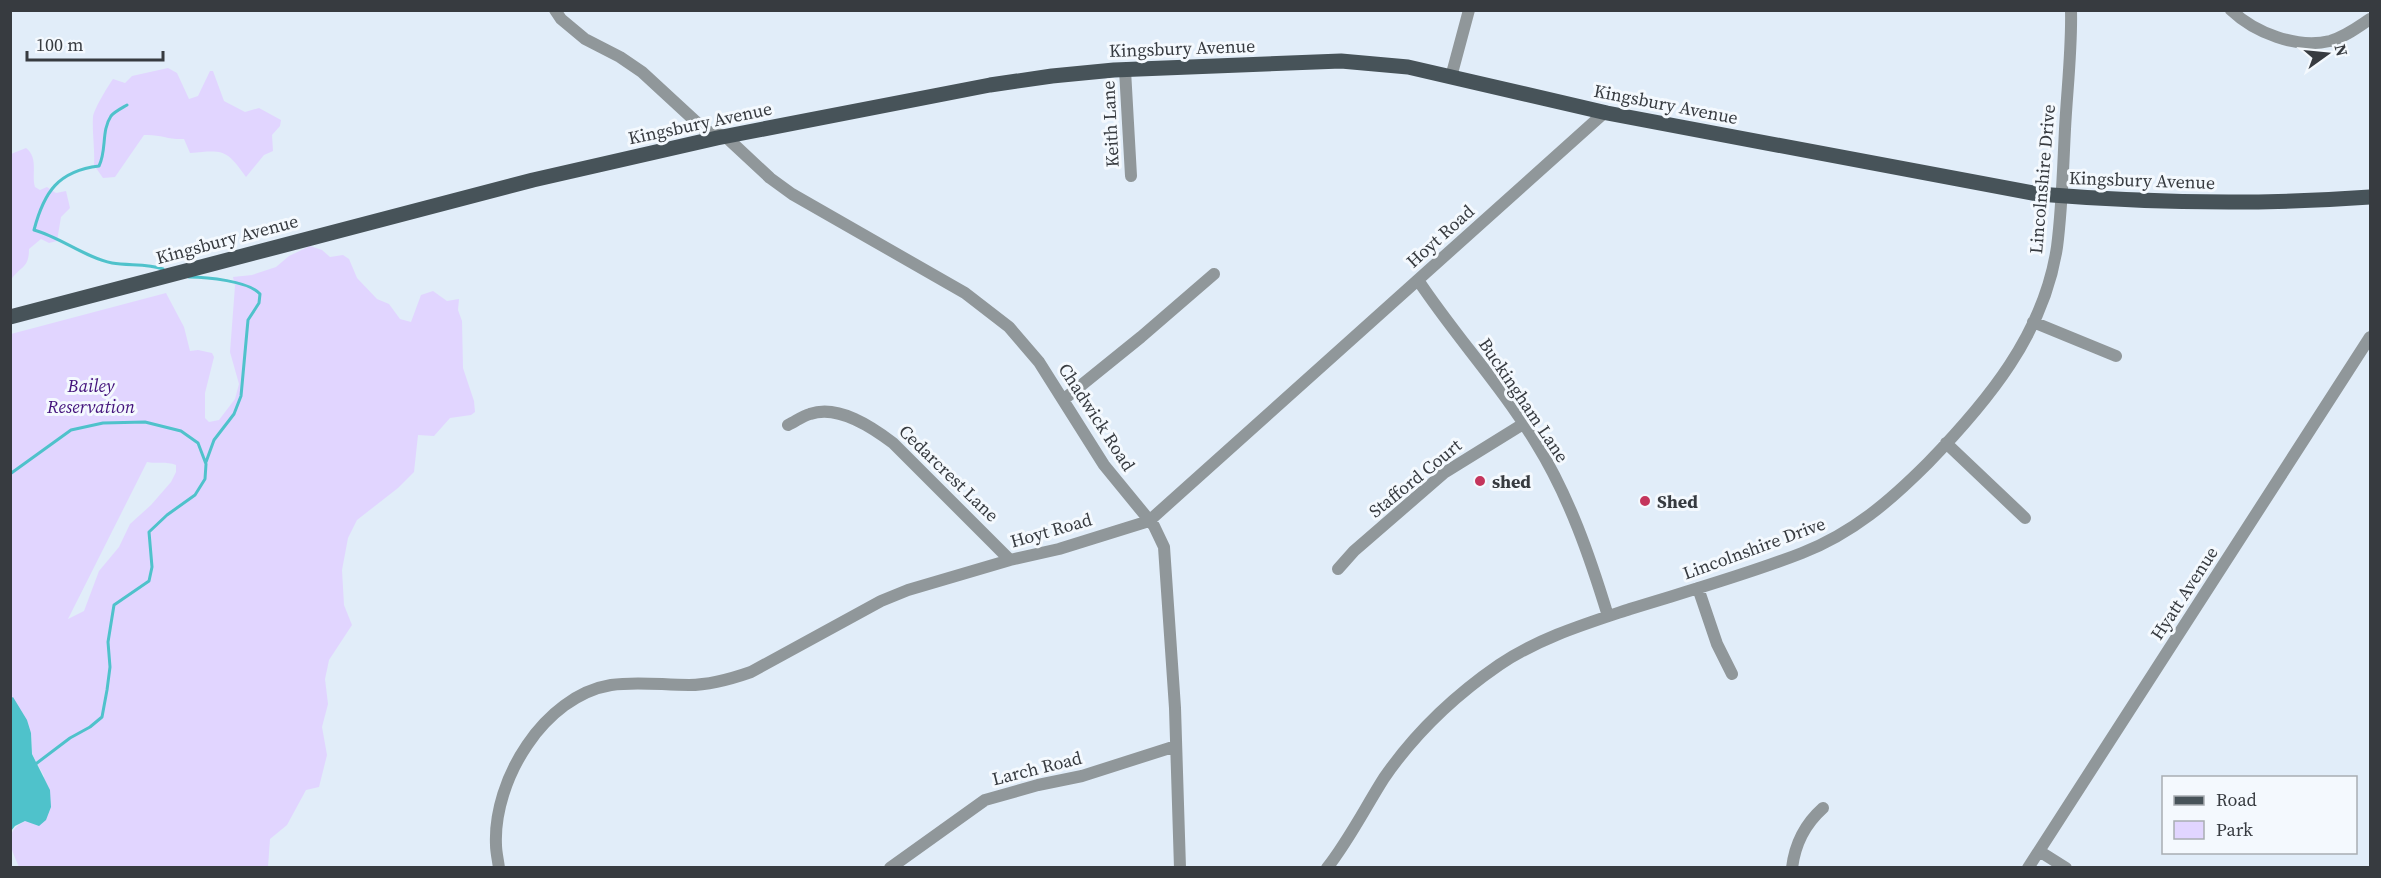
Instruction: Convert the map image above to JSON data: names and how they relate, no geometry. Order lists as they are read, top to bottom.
{
  "streets": {
    "main road": ["Kingsbury Avenue"],
    "street": [
      "Keith Lane",
      "Lincolnshire Drive",
      "Hoyt Road",
      "Buckingham Lane",
      "Chadwick Road",
      "Cedarcrest Lane",
      "Stafford Court",
      "Hyatt Avenue",
      "Larch Road"
    ]
  },
  "crossings": [
    ["Kingsbury Avenue", "Keith Lane"],
    ["Kingsbury Avenue", "Lincolnshire Drive"],
    ["Kingsbury Avenue", "Hoyt Road"],
    ["Kingsbury Avenue", "Chadwick Road"],
    ["Lincolnshire Drive", "Buckingham Lane"],
    ["Hoyt Road", "Buckingham Lane"],
    ["Hoyt Road", "Chadwick Road"],
    ["Hoyt Road", "Cedarcrest Lane"],
    ["Buckingham Lane", "Stafford Court"],
    ["Chadwick Road", "Larch Road"]
  ],
  "parks": ["Bailey Reservation"],
  "places": ["shed", "Shed"],
  "legend": ["Road", "Park"],
  "scale_bar": "100 m",
  "north": "right"
}
